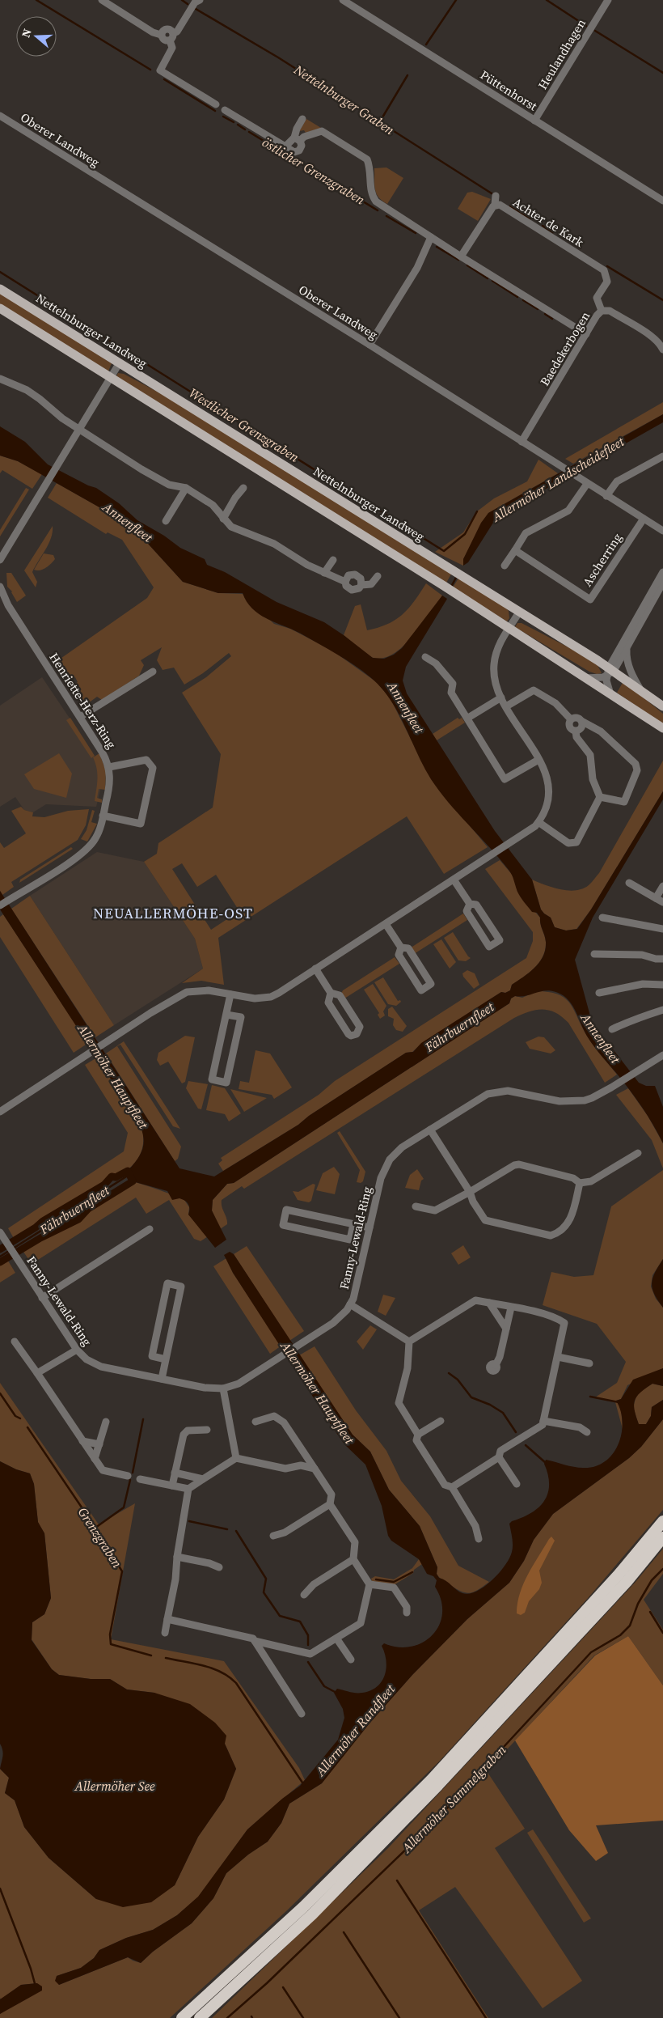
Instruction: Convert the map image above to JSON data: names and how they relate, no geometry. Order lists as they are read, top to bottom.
{
  "streets": {
    "main road": ["Nettelnburger Landweg"],
    "street": [
      "Heulandhagen",
      "Püttenhorst",
      "Oberer Landweg",
      "Achter de Kark",
      "Baedekerbogen",
      "Ascherring",
      "Henriette-Herz-Ring",
      "Fanny-Lewald-Ring"
    ]
  },
  "crossings": [
    ["Heulandhagen", "Püttenhorst"],
    ["Oberer Landweg", "Baedekerbogen"],
    ["Oberer Landweg", "Ascherring"],
    ["Achter de Kark", "Baedekerbogen"]
  ],
  "districts": ["NEUALLERMÖHE-OST"],
  "water": [
    "Nettelnburger Graben",
    "östlicher Grenzgraben",
    "Westlicher Grenzgraben",
    "Allermöher Landscheidefleet",
    "Annenfleet",
    "Fährbuernfleet",
    "Allermöher Hauptfleet",
    "Grenzgraben",
    "Allermöher Randfleet",
    "Allermöher See",
    "Allermöher Sammelgraben"
  ],
  "north": "left"
}
